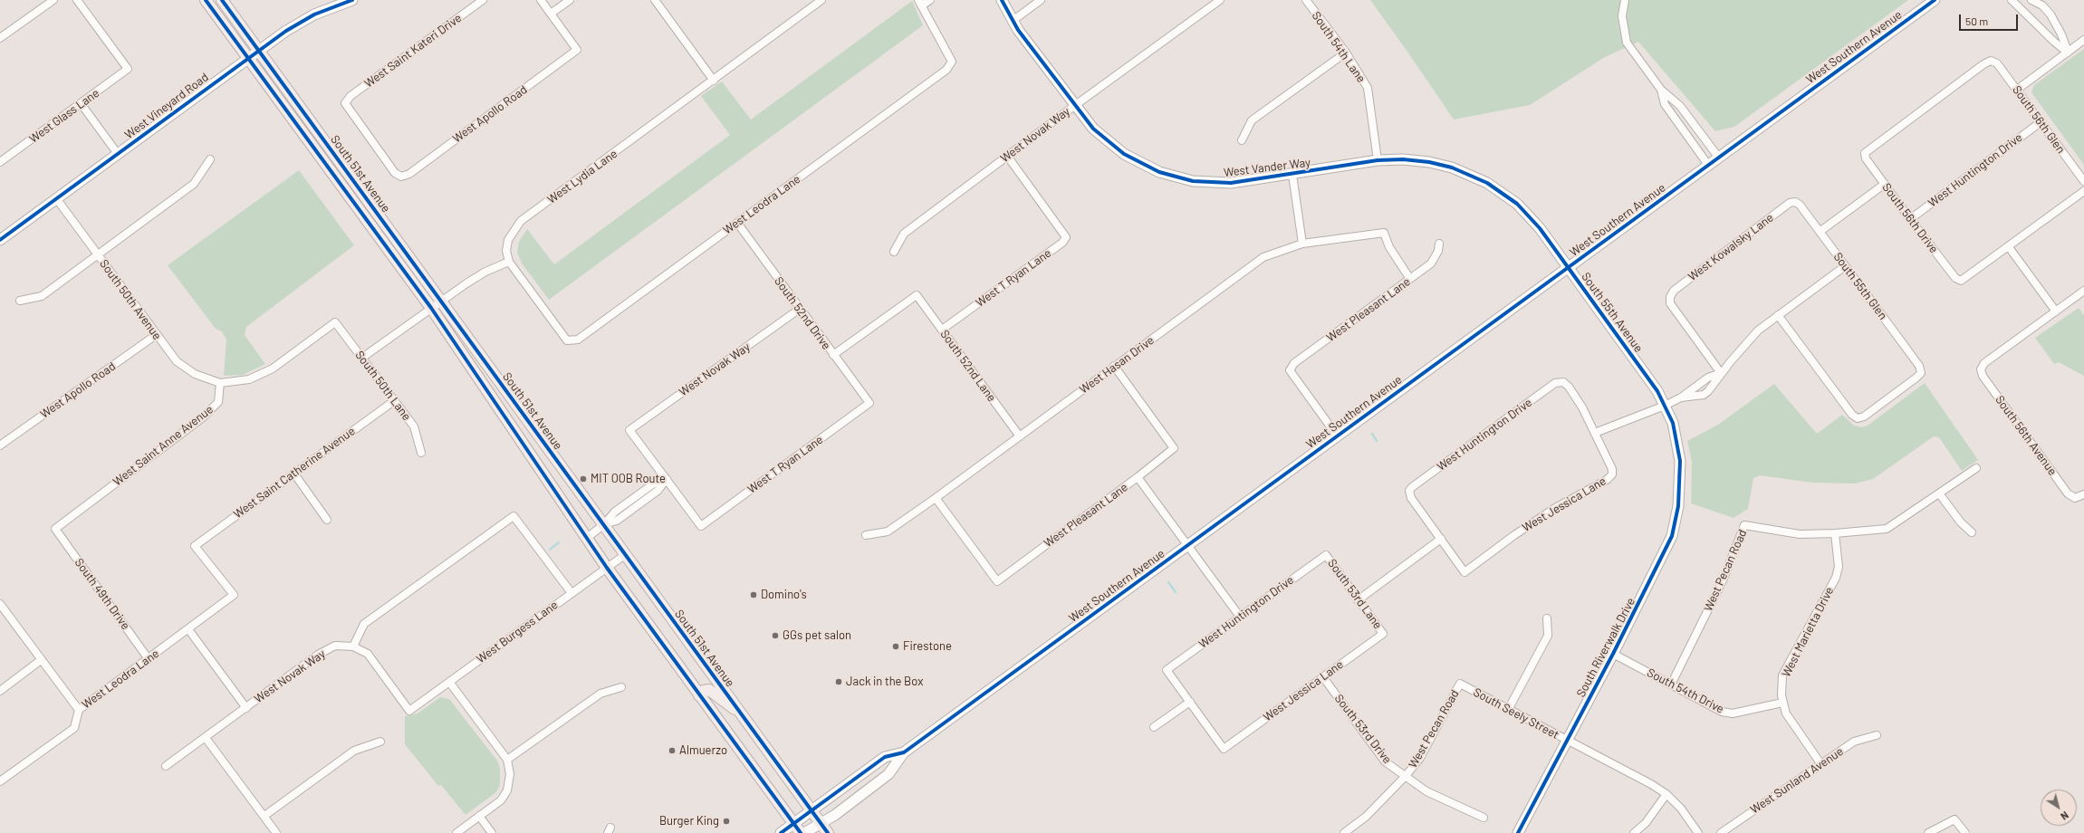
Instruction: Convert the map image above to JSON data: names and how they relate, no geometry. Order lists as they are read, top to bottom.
{
  "streets": {
    "main road": ["South 51st Avenue"],
    "street": [
      "South 54th Lane",
      "West Southern Avenue",
      "West Saint Kateri Drive",
      "West Vineyard Road",
      "West Apollo Road",
      "West Glass Lane",
      "South 56th Glen",
      "West Novak Way",
      "West Vander Way",
      "West Huntington Drive",
      "West Lydia Lane",
      "West Leodra Lane",
      "South 56th Drive",
      "West Kowalsky Lane",
      "West T Ryan Lane",
      "South 55th Glen",
      "South 50th Avenue",
      "West Pleasant Lane",
      "South 55th Avenue",
      "South 52nd Drive",
      "West Hasan Drive",
      "South 52nd Lane",
      "South 50th Lane",
      "South 56th Avenue",
      "West Saint Anne Avenue",
      "West Saint Catherine Avenue",
      "West Jessica Lane",
      "West Pecan Road",
      "South 49th Drive",
      "South 53rd Lane",
      "West Burgess Lane",
      "West Marietta Drive",
      "South Riverwalk Drive",
      "South 54th Drive",
      "South Seely Street",
      "South 53rd Drive",
      "West Sunland Avenue"
    ]
  },
  "crossings": [
    ["South 54th Lane", "West Vander Way"],
    ["South 54th Lane", "South 55th Avenue"],
    ["West Southern Avenue", "South 51st Avenue"],
    ["West Southern Avenue", "West Pleasant Lane"],
    ["West Southern Avenue", "South 55th Avenue"],
    ["West Saint Kateri Drive", "West Apollo Road"],
    ["West Vineyard Road", "South 51st Avenue"],
    ["West Vineyard Road", "South 50th Avenue"],
    ["West Apollo Road", "South 50th Avenue"],
    ["South 56th Glen", "West Huntington Drive"],
    ["South 56th Glen", "South 56th Drive"],
    ["West Novak Way", "West Vander Way"],
    ["West Novak Way", "West T Ryan Lane"],
    ["West Novak Way", "South 52nd Drive"],
    ["West Novak Way", "West Burgess Lane"],
    ["West Vander Way", "South 55th Avenue"],
    ["West Huntington Drive", "South 56th Drive"],
    ["West Huntington Drive", "West Jessica Lane"],
    ["West Huntington Drive", "South 53rd Lane"],
    ["South 51st Avenue", "West Burgess Lane"],
    ["West Lydia Lane", "West Leodra Lane"],
    ["West Leodra Lane", "South 52nd Drive"],
    ["West Leodra Lane", "West Saint Catherine Avenue"],
    ["West Leodra Lane", "South 49th Drive"],
    ["West Kowalsky Lane", "South 55th Glen"],
    ["West T Ryan Lane", "South 52nd Drive"],
    ["West T Ryan Lane", "South 52nd Lane"],
    ["South 50th Avenue", "South 50th Lane"],
    ["South 50th Avenue", "West Saint Anne Avenue"],
    ["West Pleasant Lane", "West Hasan Drive"],
    ["South 55th Avenue", "South Riverwalk Drive"],
    ["South 52nd Drive", "South 52nd Lane"],
    ["West Hasan Drive", "South 52nd Lane"],
    ["South 50th Lane", "West Saint Anne Avenue"],
    ["South 50th Lane", "West Saint Catherine Avenue"],
    ["West Saint Anne Avenue", "South 49th Drive"],
    ["West Jessica Lane", "South 53rd Lane"],
    ["West Jessica Lane", "South 53rd Drive"],
    ["West Pecan Road", "West Marietta Drive"],
    ["West Pecan Road", "South 54th Drive"],
    ["West Pecan Road", "South Seely Street"],
    ["West Pecan Road", "South 53rd Drive"],
    ["West Marietta Drive", "South 54th Drive"],
    ["West Marietta Drive", "West Sunland Avenue"],
    ["South Riverwalk Drive", "South 54th Drive"],
    ["South Riverwalk Drive", "South Seely Street"]
  ],
  "places": [
    "MIT OOB Route",
    "Domino's",
    "GGs pet salon",
    "Firestone",
    "Jack in the Box",
    "Almuerzo",
    "Burger King"
  ],
  "scale_bar": "50 m",
  "north": "bottom right"
}
